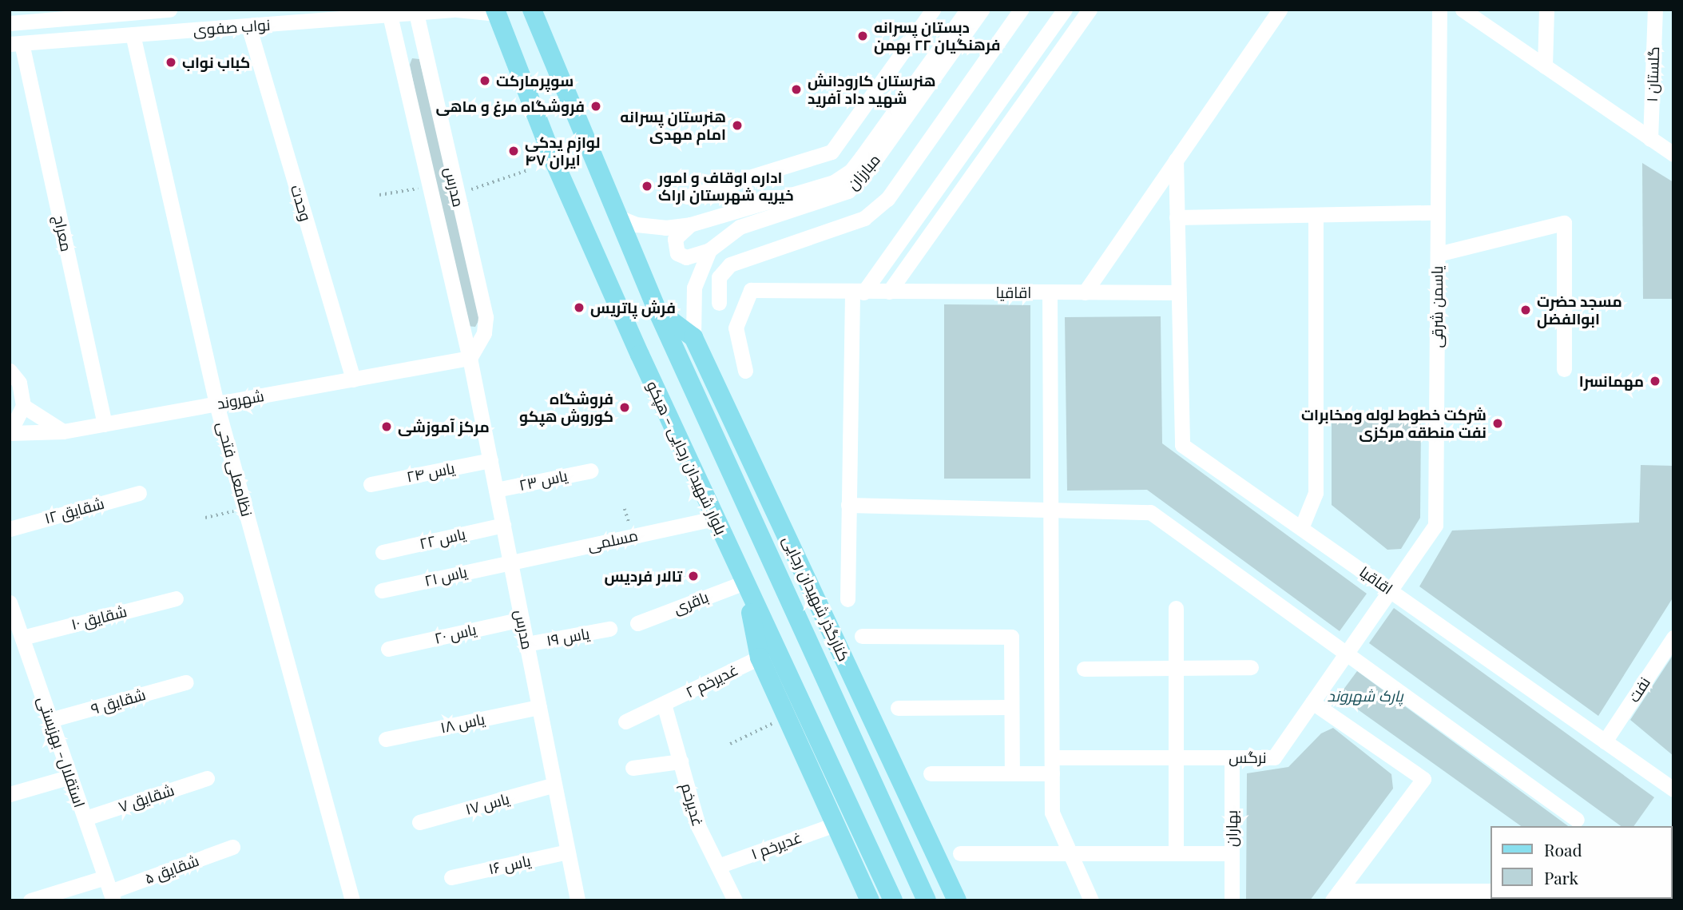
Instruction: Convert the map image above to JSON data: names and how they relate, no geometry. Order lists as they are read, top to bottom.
{
  "streets": {
    "main road": ["بلوار شهیدان رجایی - هپکو", "کنارگذر شهیدان رجایی"],
    "street": [
      "نواب صفوی",
      "گلستان ۱",
      "مبارزان",
      "مدرس",
      "وحدت",
      "معراج",
      "اقاقیا",
      "یاسمن شرقی",
      "شهروند",
      "نظامعلی فتحی",
      "یاس ۲۴",
      "یاس ۲۳",
      "شقایق ۱۲",
      "یاس ۲۲",
      "مسلمی",
      "یاس ۲۱",
      "باقری",
      "شقایق ۱۰",
      "یاس ۲۰",
      "یاس ۱۹",
      "غدیرخم ۲",
      "نفت",
      "شقایق ۹",
      "یاس ۱۸",
      "استقلال- بهزیستی",
      "نرگس",
      "شقایق ۷",
      "یاس ۱۷",
      "غدیرخم",
      "بهاران",
      "غدیرخم ۱",
      "یاس ۱۶",
      "شقایق ۵"
    ]
  },
  "crossings": [
    ["نواب صفوی", "مدرس"],
    ["نواب صفوی", "وحدت"],
    ["نواب صفوی", "معراج"],
    ["نواب صفوی", "بلوار شهیدان رجایی - هپکو"],
    ["نواب صفوی", "نظامعلی فتحی"],
    ["مدرس", "شهروند"],
    ["مدرس", "یاس ۲۴"],
    ["مدرس", "یاس ۲۳"],
    ["مدرس", "یاس ۲۲"],
    ["مدرس", "مسلمی"],
    ["مدرس", "یاس ۲۱"],
    ["مدرس", "یاس ۲۰"],
    ["مدرس", "یاس ۱۹"],
    ["مدرس", "یاس ۱۸"],
    ["مدرس", "یاس ۱۷"],
    ["مدرس", "یاس ۱۶"],
    ["وحدت", "شهروند"],
    ["معراج", "شهروند"],
    ["اقاقیا", "یاسمن شرقی"],
    ["اقاقیا", "نفت"],
    ["اقاقیا", "نرگس"],
    ["یاسمن شرقی", "نرگس"],
    ["شهروند", "نظامعلی فتحی"],
    ["بلوار شهیدان رجایی - هپکو", "مسلمی"],
    ["بلوار شهیدان رجایی - هپکو", "باقری"],
    ["مسلمی", "یاس ۲۱"],
    ["شقایق ۱۰", "استقلال- بهزیستی"],
    ["غدیرخم ۲", "غدیرخم"],
    ["شقایق ۹", "استقلال- بهزیستی"],
    ["استقلال- بهزیستی", "شقایق ۷"],
    ["استقلال- بهزیستی", "شقایق ۵"],
    ["نرگس", "بهاران"],
    ["غدیرخم", "غدیرخم ۱"]
  ],
  "parks": ["پارک شهروند"],
  "places": [
    "دبستان پسرانه فرهنگیان ۲۲ بهمن",
    "کباب نواب",
    "سوپرمارکت",
    "هنرستان کارودانش شهید داد آفرید",
    "فروشگاه مرغ و ماهی",
    "هنرستان پسرانه امام مهدی",
    "لوازم یدکی ایران ۴۷",
    "اداره اوقاف و امور خیریه شهرستان اراک",
    "فرش پاتریس",
    "مسجد حضرت ابوالفضل",
    "مهمانسرا",
    "فروشگاه کوروش هپکو",
    "شرکت خطوط لوله ومخابرات نفت منطقه مرکزی",
    "مرکز آموزشی",
    "تالار فردیس"
  ],
  "legend": ["Road", "Park"]
}
